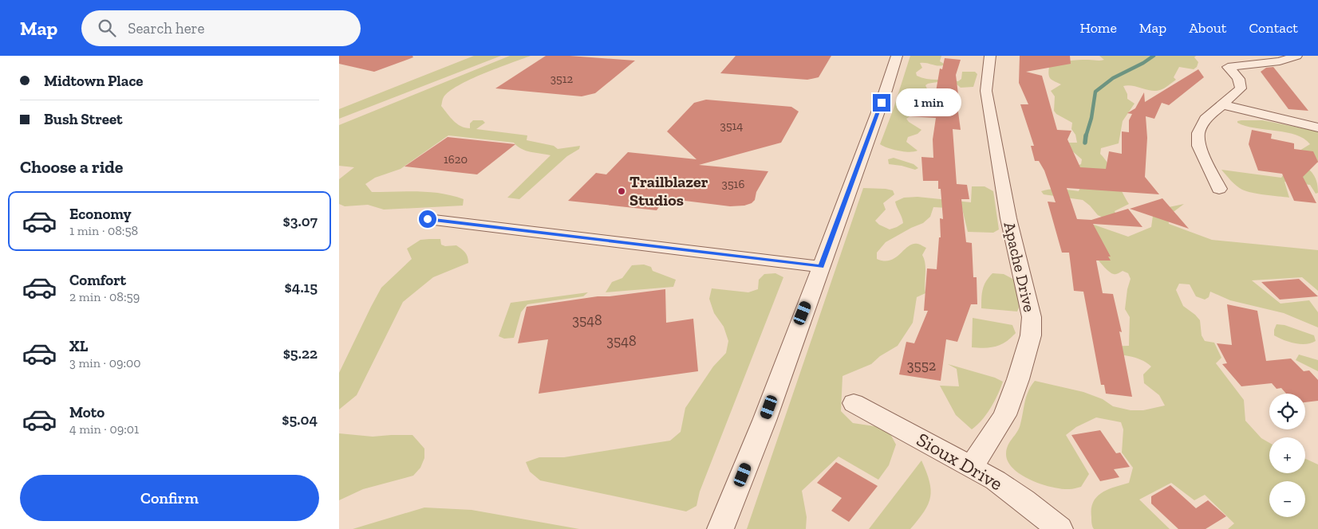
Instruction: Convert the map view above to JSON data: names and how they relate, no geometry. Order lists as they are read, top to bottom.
{
  "streets": {
    "street": ["Apache Drive", "Sioux Drive"]
  },
  "crossings": [
    ["Apache Drive", "Sioux Drive"]
  ],
  "places": ["Trailblazer Studios"],
  "house_numbers": [
    "3512",
    "3514",
    "1620",
    "3516",
    "3548",
    "3548",
    "3552"
  ],
  "page": {
    "header": "Map",
    "search": "Search here",
    "nav": [
      "Home",
      "Map",
      "About",
      "Contact"
    ],
    "banner": ["Midtown Place", "Bush Street"],
    "bubble": "1 min",
    "heading": "Choose a ride",
    "list": [
      {
        "name": "Economy",
        "note": "1 min · 08:58",
        "value": "$3.07"
      },
      {
        "name": "Comfort",
        "note": "2 min · 08:59",
        "value": "$4.15"
      },
      {
        "name": "XL",
        "note": "3 min · 09:00",
        "value": "$5.22"
      },
      {
        "name": "Moto",
        "note": "4 min · 09:01",
        "value": "$5.04"
      }
    ],
    "map_buttons": ["+", "−"],
    "buttons": "Confirm"
  }
}
